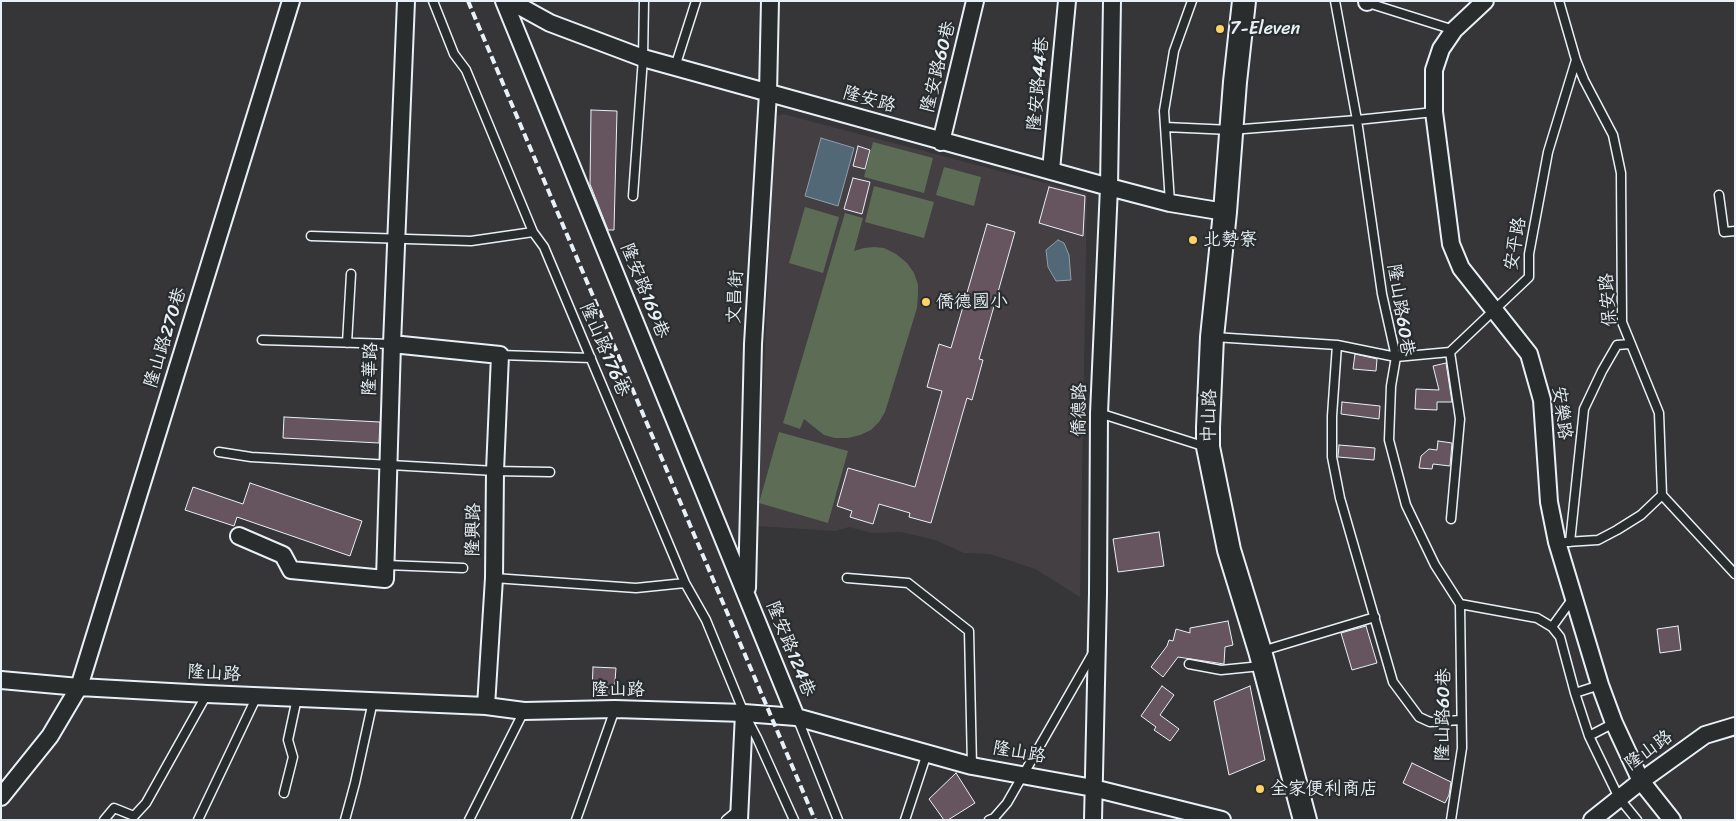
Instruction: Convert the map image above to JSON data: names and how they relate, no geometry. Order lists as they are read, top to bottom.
{
  "streets": {
    "street": [
      "隆安路60巷",
      "隆安路44巷",
      "隆安路",
      "隆安路169巷",
      "文昌街",
      "隆山路270巷",
      "隆華路",
      "僑德路",
      "安樂路",
      "中山路",
      "隆興路",
      "隆安路124巷",
      "隆山路"
    ],
    "lane": [
      "安平路",
      "保安路",
      "隆山路60巷",
      "隆山路176巷"
    ]
  },
  "crossings": [
    ["隆安路60巷", "隆安路"],
    ["隆安路44巷", "隆安路"],
    ["隆安路", "文昌街"],
    ["隆安路", "僑德路"],
    ["隆安路", "中山路"],
    ["安平路", "保安路"],
    ["安平路", "安樂路"],
    ["隆安路169巷", "文昌街"],
    ["隆安路169巷", "隆安路124巷"],
    ["文昌街", "隆安路124巷"],
    ["隆山路270巷", "隆山路"],
    ["隆山路176巷", "隆山路"],
    ["僑德路", "隆山路"],
    ["安樂路", "隆山路"],
    ["隆興路", "隆山路"],
    ["隆安路124巷", "隆山路"]
  ],
  "places": [
    "7-Eleven",
    "北勢寮",
    "僑德國小",
    "全家便利商店"
  ]
}
